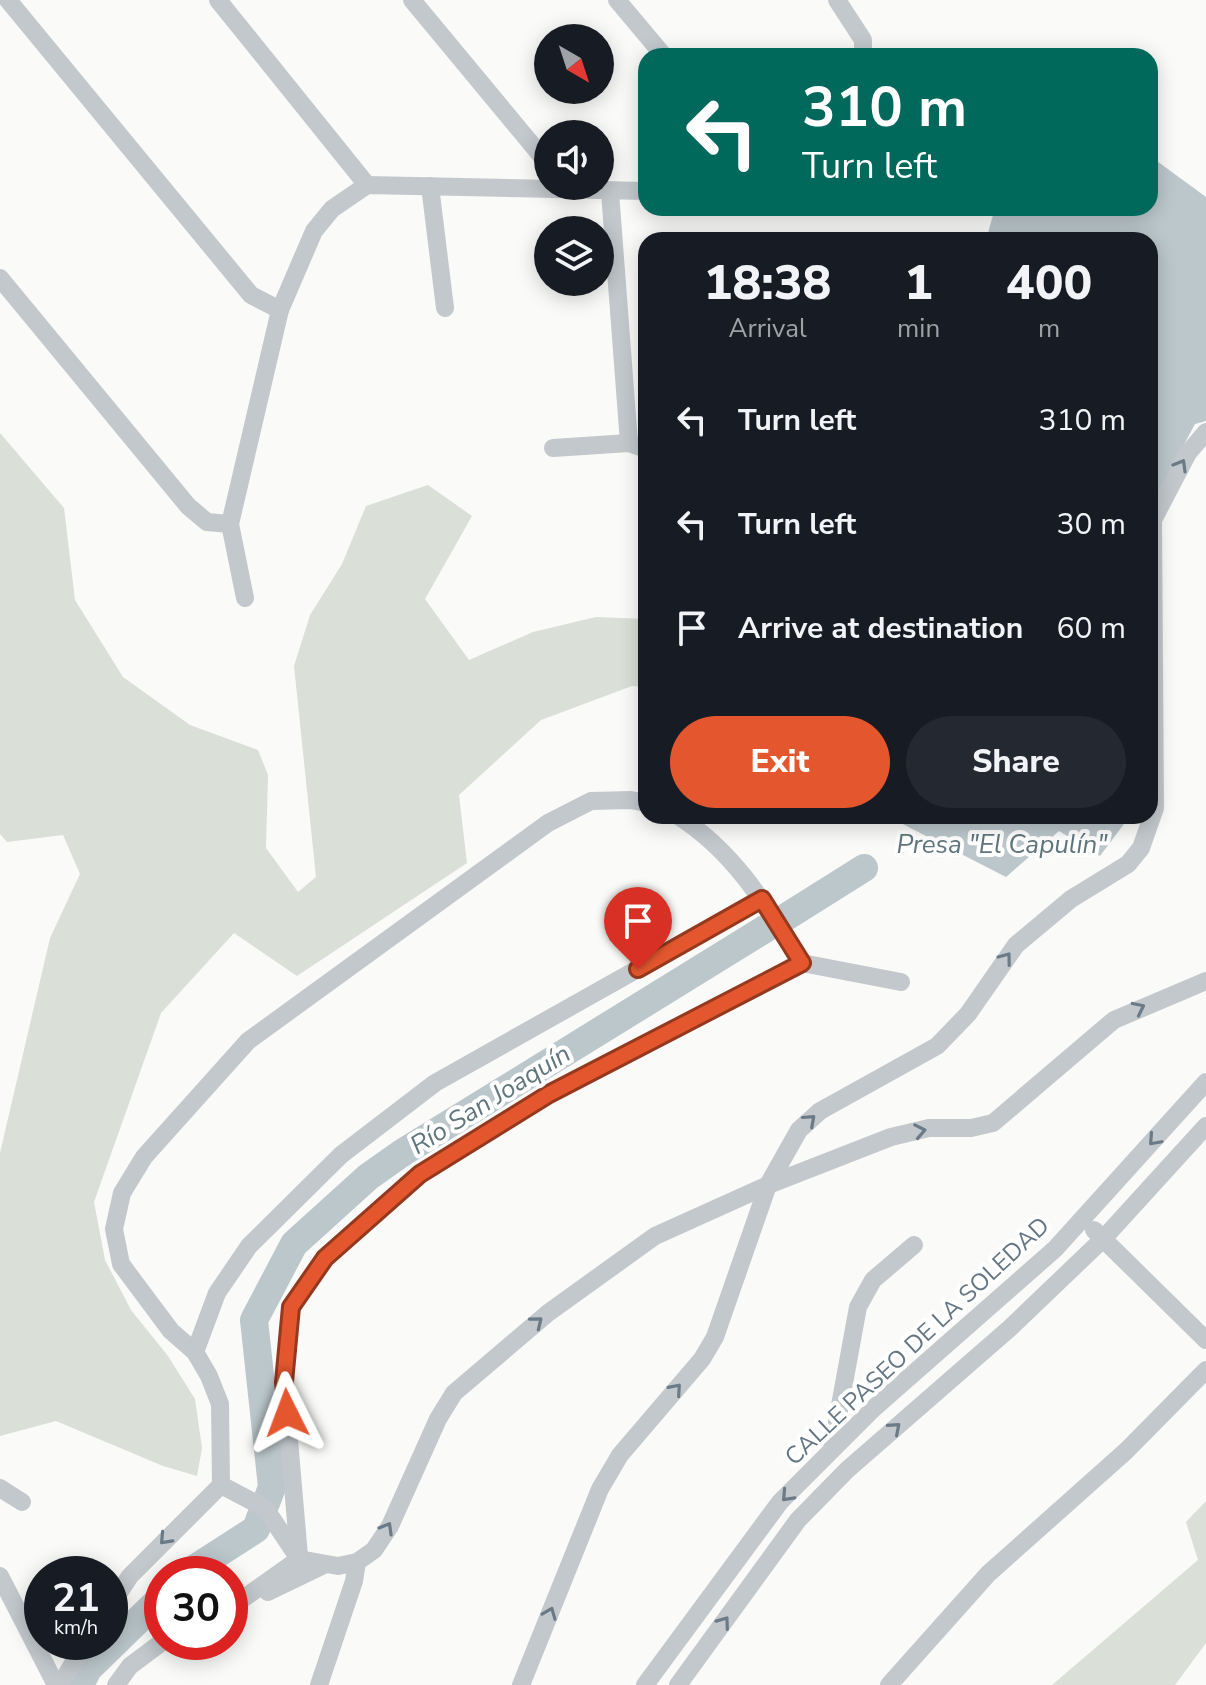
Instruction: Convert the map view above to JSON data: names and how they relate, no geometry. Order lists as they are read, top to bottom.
{
  "streets": {
    "street": ["CALLE PASEO DE LA SOLEDAD"]
  },
  "water": ["Presa \"El Capulín\"", "Río San Joaquín"],
  "north": "bottom right",
  "page": {
    "turn": ["310 m", "Turn left"],
    "eta": [
      "18:38",
      "Arrival",
      "1",
      "min",
      "400",
      "m"
    ],
    "list": [
      {
        "name": "Turn left",
        "value": "310 m"
      },
      {
        "name": "Turn left",
        "value": "30 m"
      },
      {
        "name": "Arrive at destination",
        "value": "60 m"
      }
    ],
    "buttons": ["Exit", "Share"],
    "speed": "21 km/h",
    "limit": "30"
  }
}
